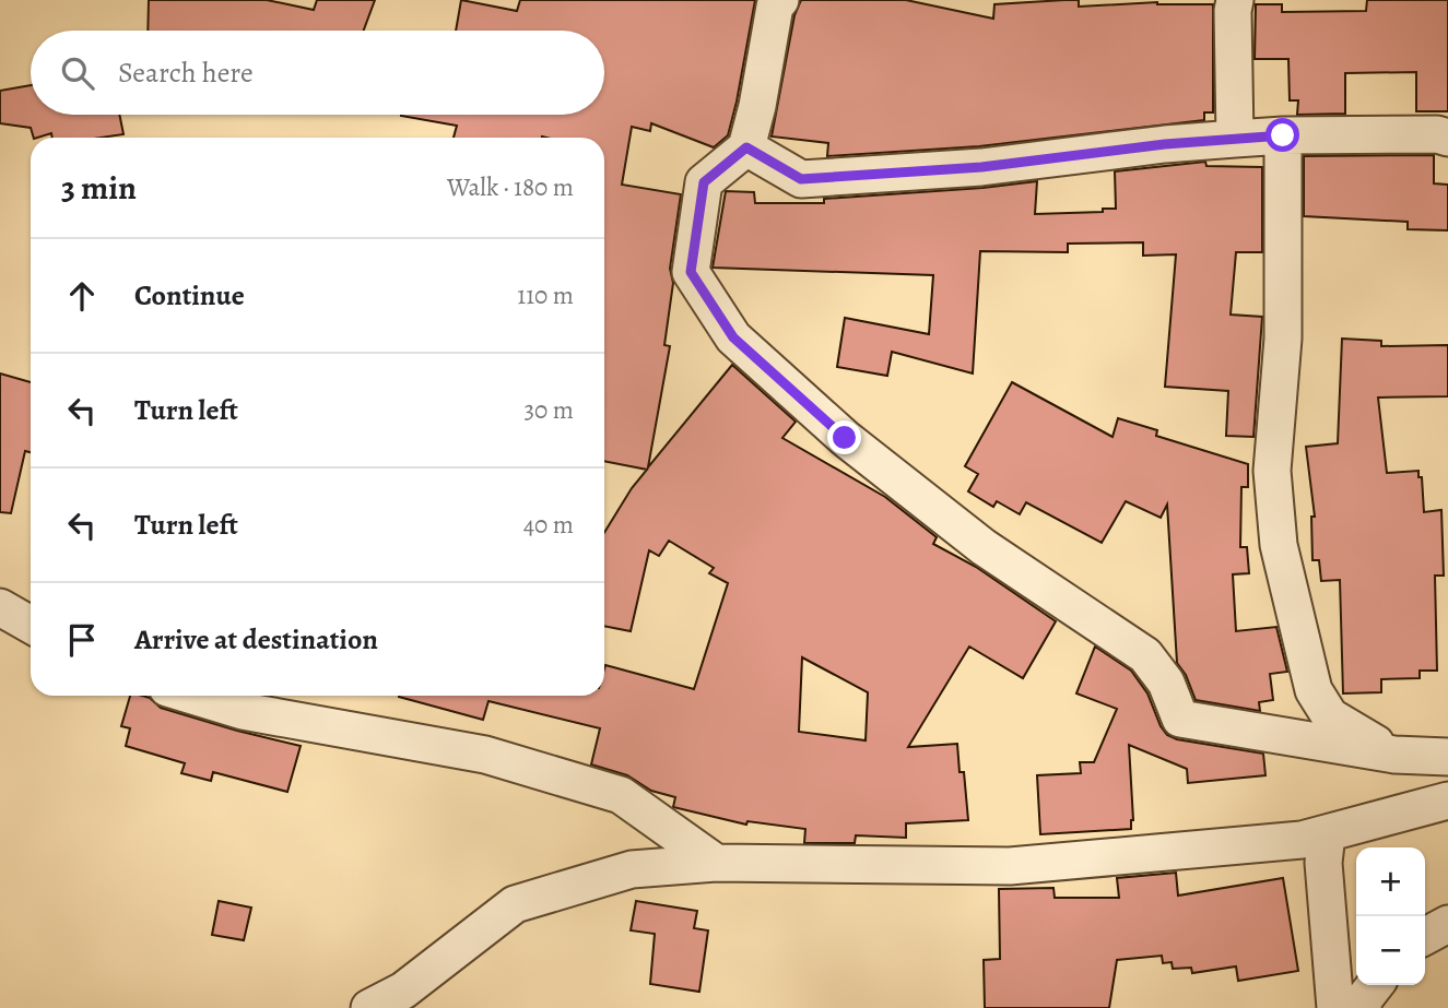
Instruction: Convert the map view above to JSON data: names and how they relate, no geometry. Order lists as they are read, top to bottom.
{
  "page": {
    "search": "Search here",
    "heading": ["3 min", "Walk · 180 m"],
    "list": [
      ["Continue", "110 m"],
      ["Turn left", "30 m"],
      ["Turn left", "40 m"],
      "Arrive at destination"
    ],
    "map_buttons": ["+", "−"]
  }
}
